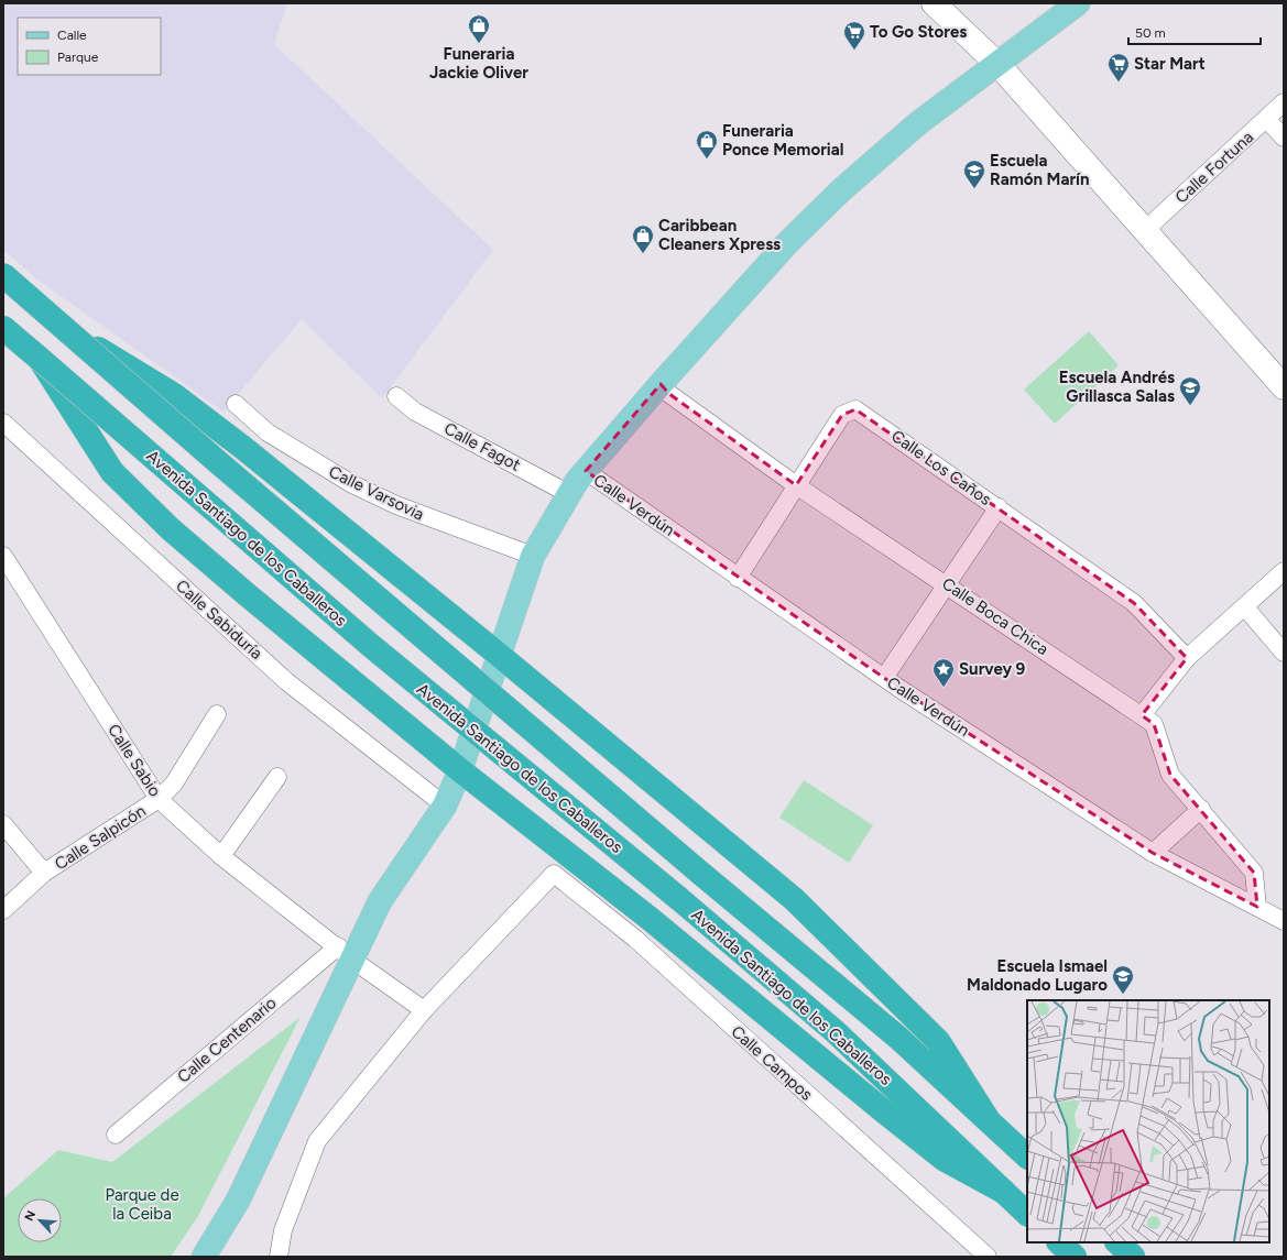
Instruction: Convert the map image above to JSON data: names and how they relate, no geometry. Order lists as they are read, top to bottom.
{
  "streets": {
    "highway": ["Avenida Santiago de los Caballeros"],
    "street": [
      "Calle Fortuna",
      "Calle Fagot",
      "Calle Los Caños",
      "Calle Varsovia",
      "Calle Verdún",
      "Calle Boca Chica",
      "Calle Sabiduría",
      "Calle Sabio",
      "Calle Salpicón",
      "Calle Centenario",
      "Calle Campos"
    ]
  },
  "crossings": [
    ["Calle Los Caños", "Calle Verdún"],
    ["Calle Los Caños", "Calle Boca Chica"],
    ["Calle Verdún", "Calle Boca Chica"],
    ["Calle Sabio", "Calle Salpicón"],
    ["Calle Sabio", "Calle Centenario"],
    ["Calle Sabio", "Calle Campos"]
  ],
  "parks": ["Parque de la Ceiba"],
  "places": {
    "shop": ["Funeraria Jackie Oliver", "Funeraria Ponce Memorial", "Caribbean Cleaners Xpress"],
    "supermarket": ["To Go Stores", "Star Mart"],
    "school or university": ["Escuela Ramón Marín", "Escuela Andrés Grillasca Salas", "Escuela Ismael Maldonado Lugaro"],
    "place": ["Survey 9"]
  },
  "legend": ["Calle", "Parque"],
  "scale_bar": "50 m",
  "north": "top left"
}
